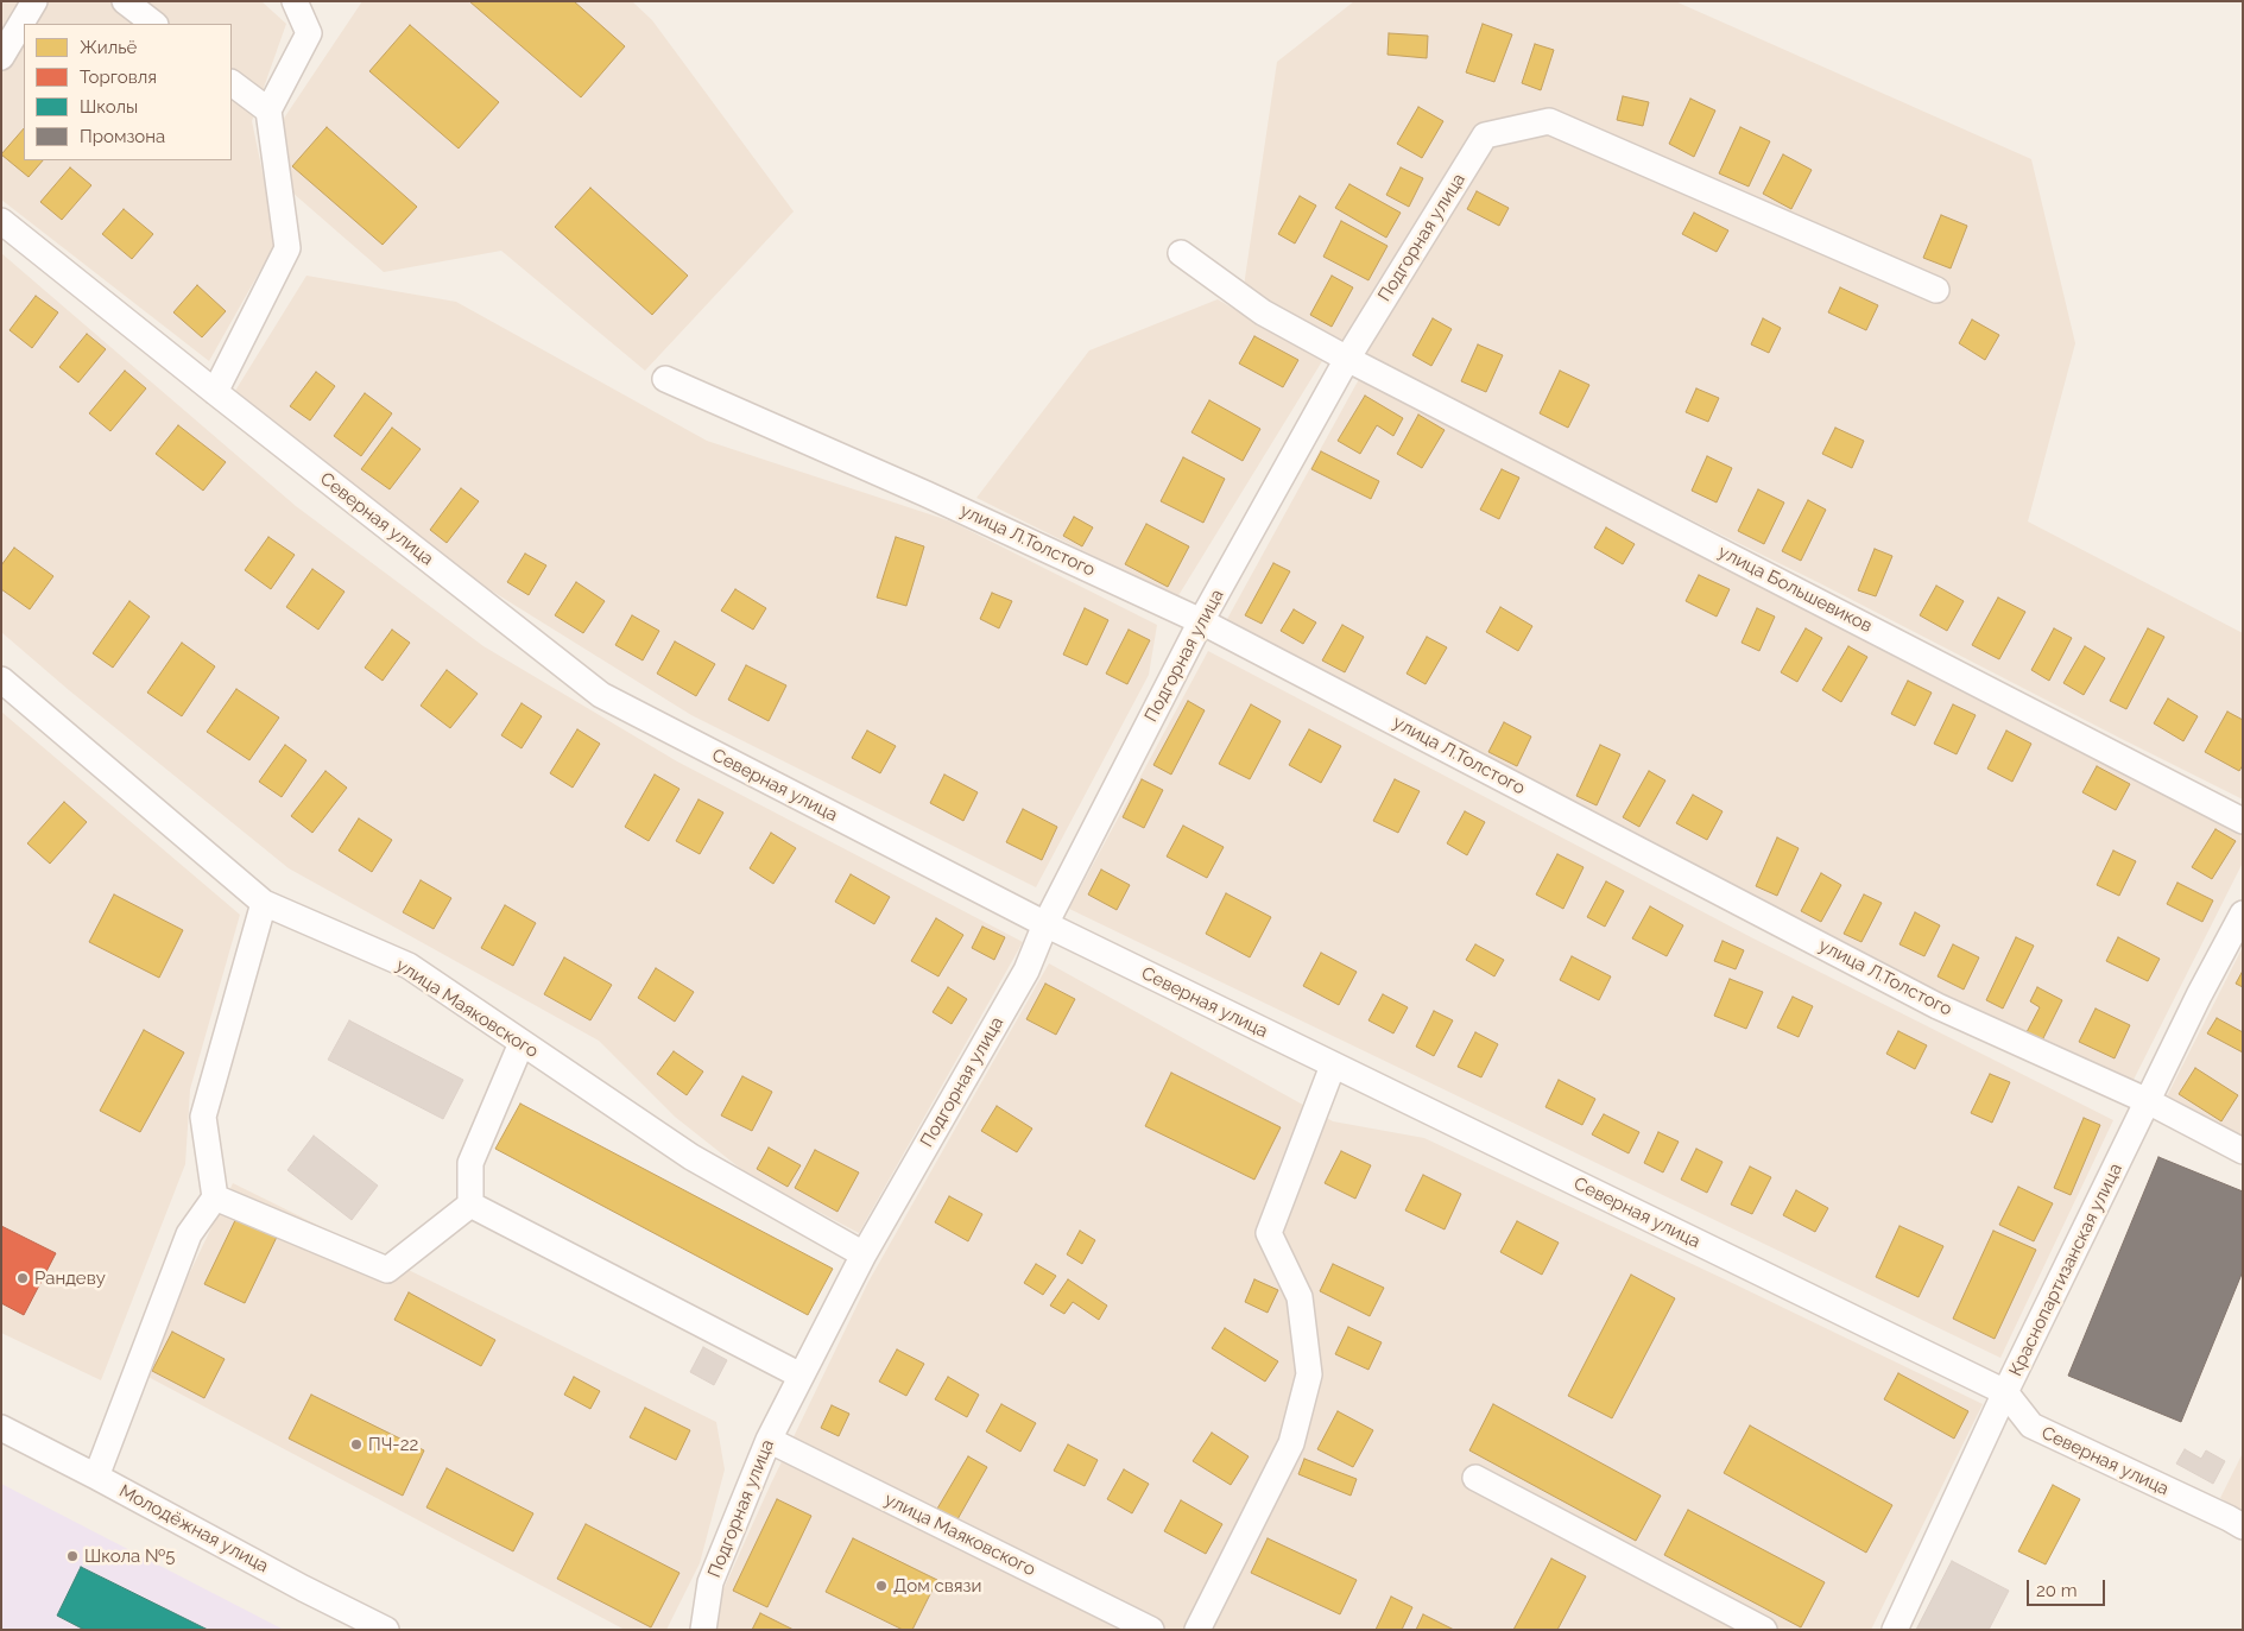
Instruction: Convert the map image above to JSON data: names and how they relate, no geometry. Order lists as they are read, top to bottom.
{
  "streets": {
    "street": [
      "Подгорная улица",
      "Северная улица",
      "улица Л.Толстого",
      "улица Большевиков",
      "улица Маяковского",
      "Краснопартизанская улица",
      "Молодёжная улица"
    ]
  },
  "crossings": [
    ["Подгорная улица", "Северная улица"],
    ["Подгорная улица", "улица Л.Толстого"],
    ["Подгорная улица", "улица Большевиков"],
    ["Подгорная улица", "улица Маяковского"],
    ["Северная улица", "Краснопартизанская улица"],
    ["улица Л.Толстого", "Краснопартизанская улица"]
  ],
  "places": [
    "Рандеву",
    "ПЧ-22",
    "Школа №5",
    "Дом связи"
  ],
  "legend": [
    "Жильё",
    "Торговля",
    "Школы",
    "Промзона"
  ],
  "scale_bar": "20 m"
}
